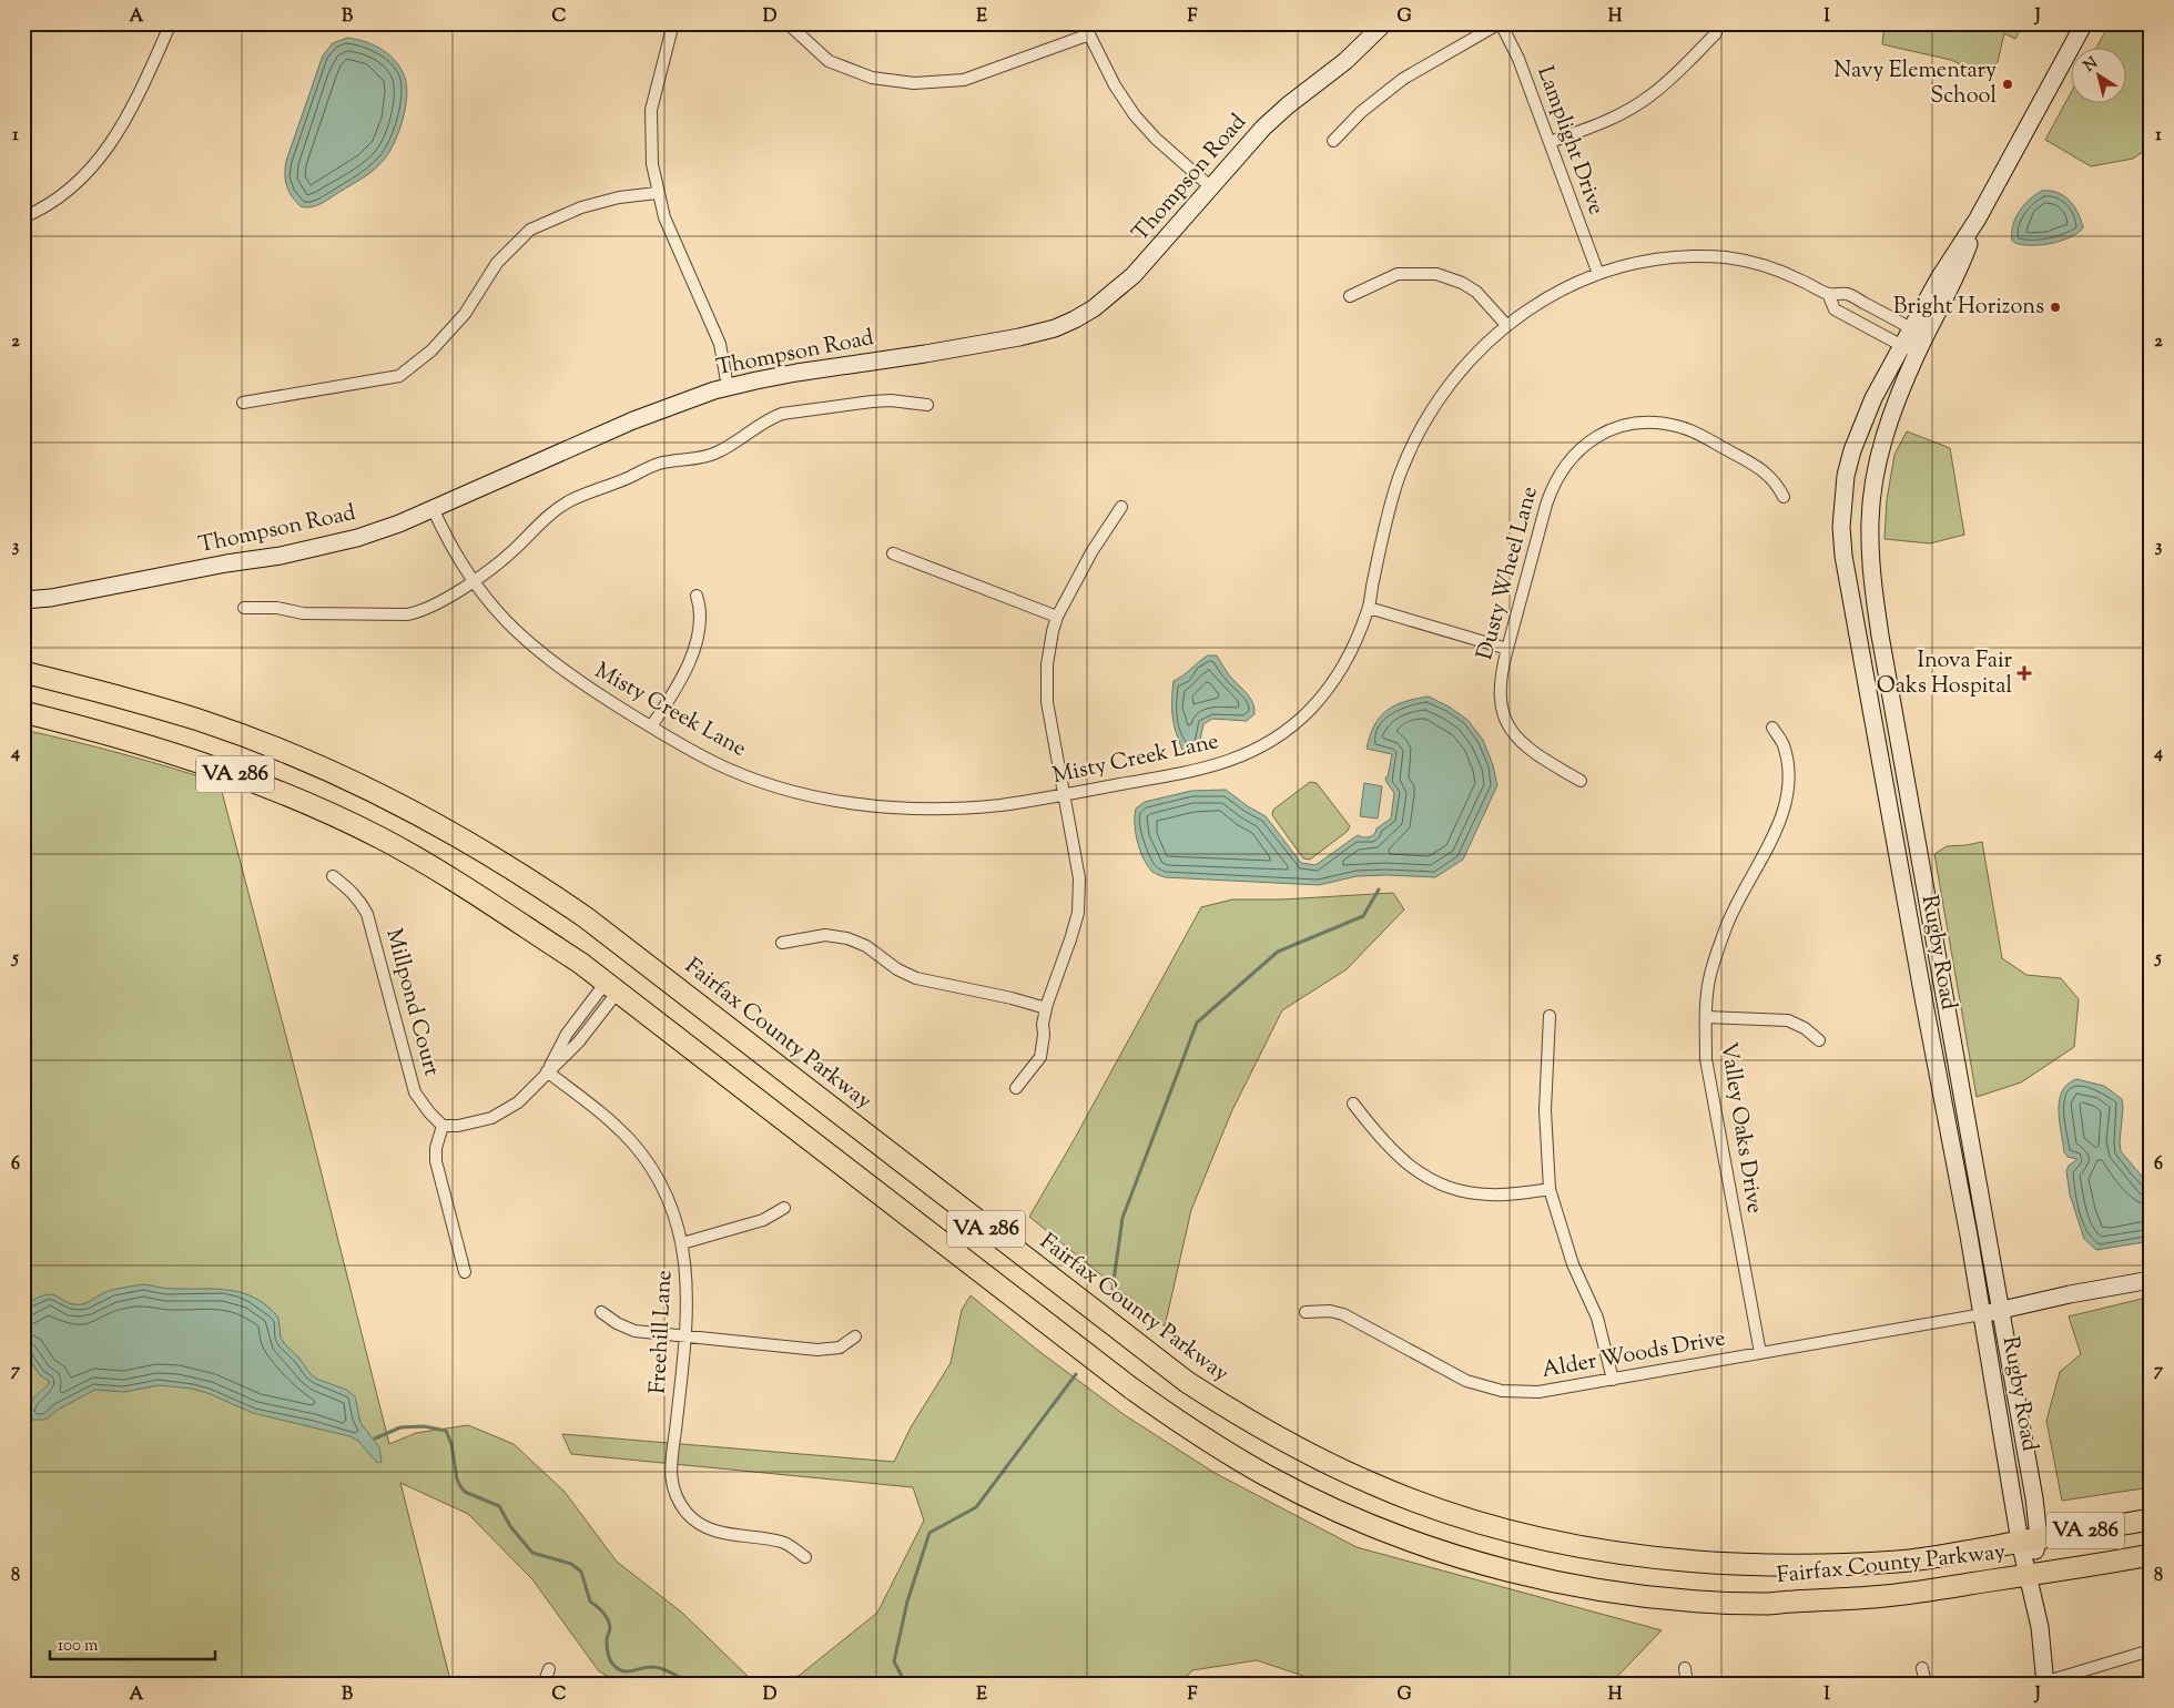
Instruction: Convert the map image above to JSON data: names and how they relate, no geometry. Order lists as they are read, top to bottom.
{
  "streets": {
    "highway": ["VA 286", "Fairfax County Parkway"],
    "main road": ["Thompson Road", "Rugby Road"],
    "street": [
      "Lamplight Drive",
      "Dusty Wheel Lane",
      "Misty Creek Lane",
      "Millpond Court",
      "Valley Oaks Drive",
      "Freehill Lane",
      "Alder Woods Drive"
    ]
  },
  "crossings": [
    ["Lamplight Drive", "Misty Creek Lane"],
    ["Thompson Road", "Misty Creek Lane"],
    ["Misty Creek Lane", "Rugby Road"],
    ["Rugby Road", "Fairfax County Parkway"],
    ["Rugby Road", "Alder Woods Drive"],
    ["Valley Oaks Drive", "Alder Woods Drive"]
  ],
  "places": {
    "other": ["Navy Elementary School", "Bright Horizons"],
    "health": ["Inova Fair Oaks Hospital"]
  },
  "scale_bar": "100 m",
  "north": "top left",
  "grid": {
    "columns": [
      "A",
      "B",
      "C",
      "D",
      "E",
      "F",
      "G",
      "H",
      "I",
      "J"
    ],
    "rows": [
      "1",
      "2",
      "3",
      "4",
      "5",
      "6",
      "7",
      "8"
    ]
  }
}
